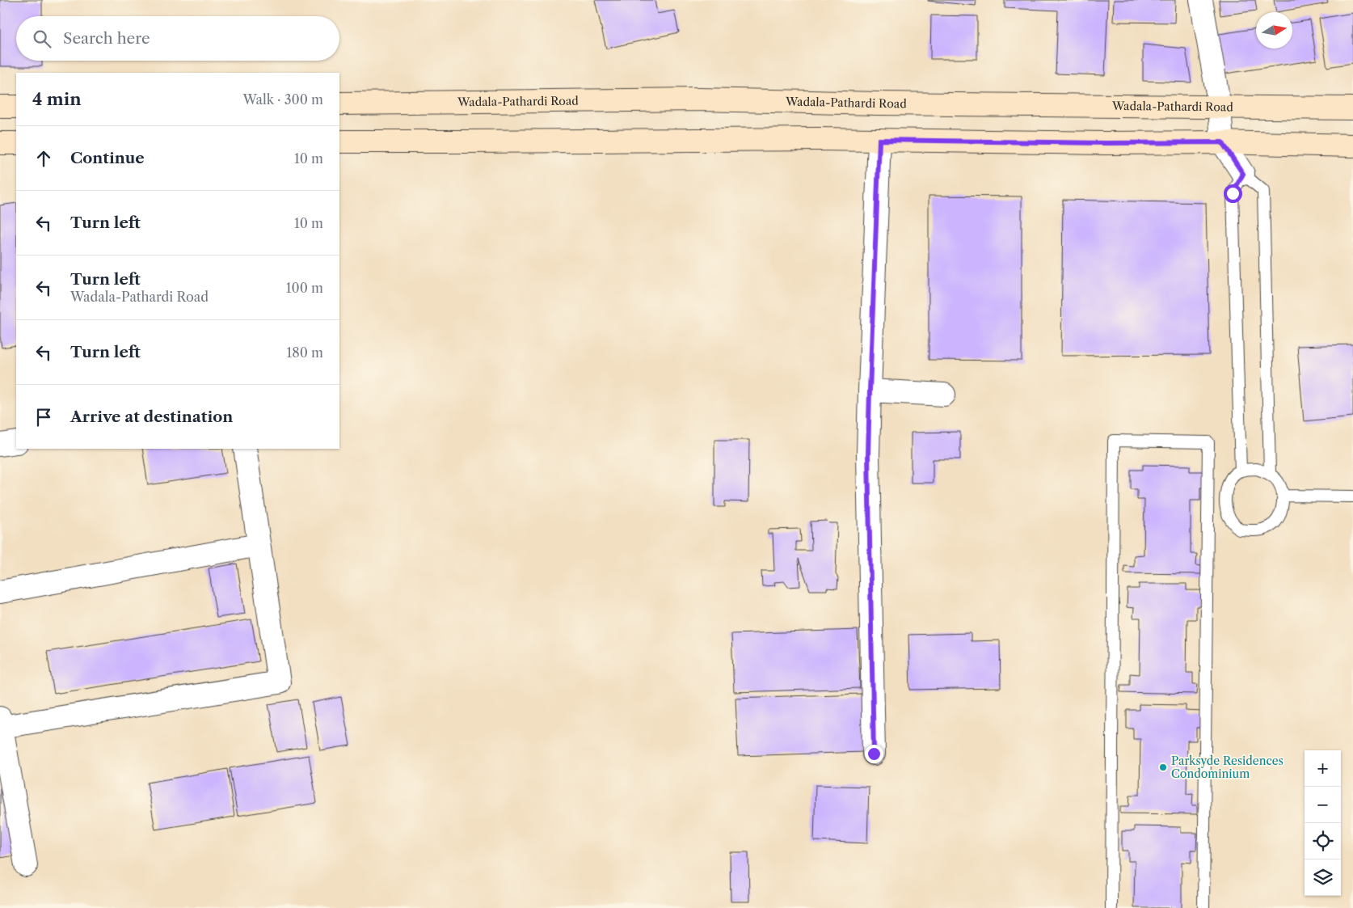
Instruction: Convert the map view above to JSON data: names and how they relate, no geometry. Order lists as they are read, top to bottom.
{
  "streets": {
    "main road": ["Wadala-Pathardi Road"]
  },
  "places": ["Parksyde Residences Condominium"],
  "north": "right",
  "page": {
    "search": "Search here",
    "heading": ["4 min", "Walk · 300 m"],
    "list": [
      ["Continue", "10 m"],
      ["Turn left", "10 m"],
      ["Turn left", "Wadala-Pathardi Road", "100 m"],
      ["Turn left", "180 m"],
      "Arrive at destination"
    ],
    "map_buttons": ["+", "−"]
  }
}
